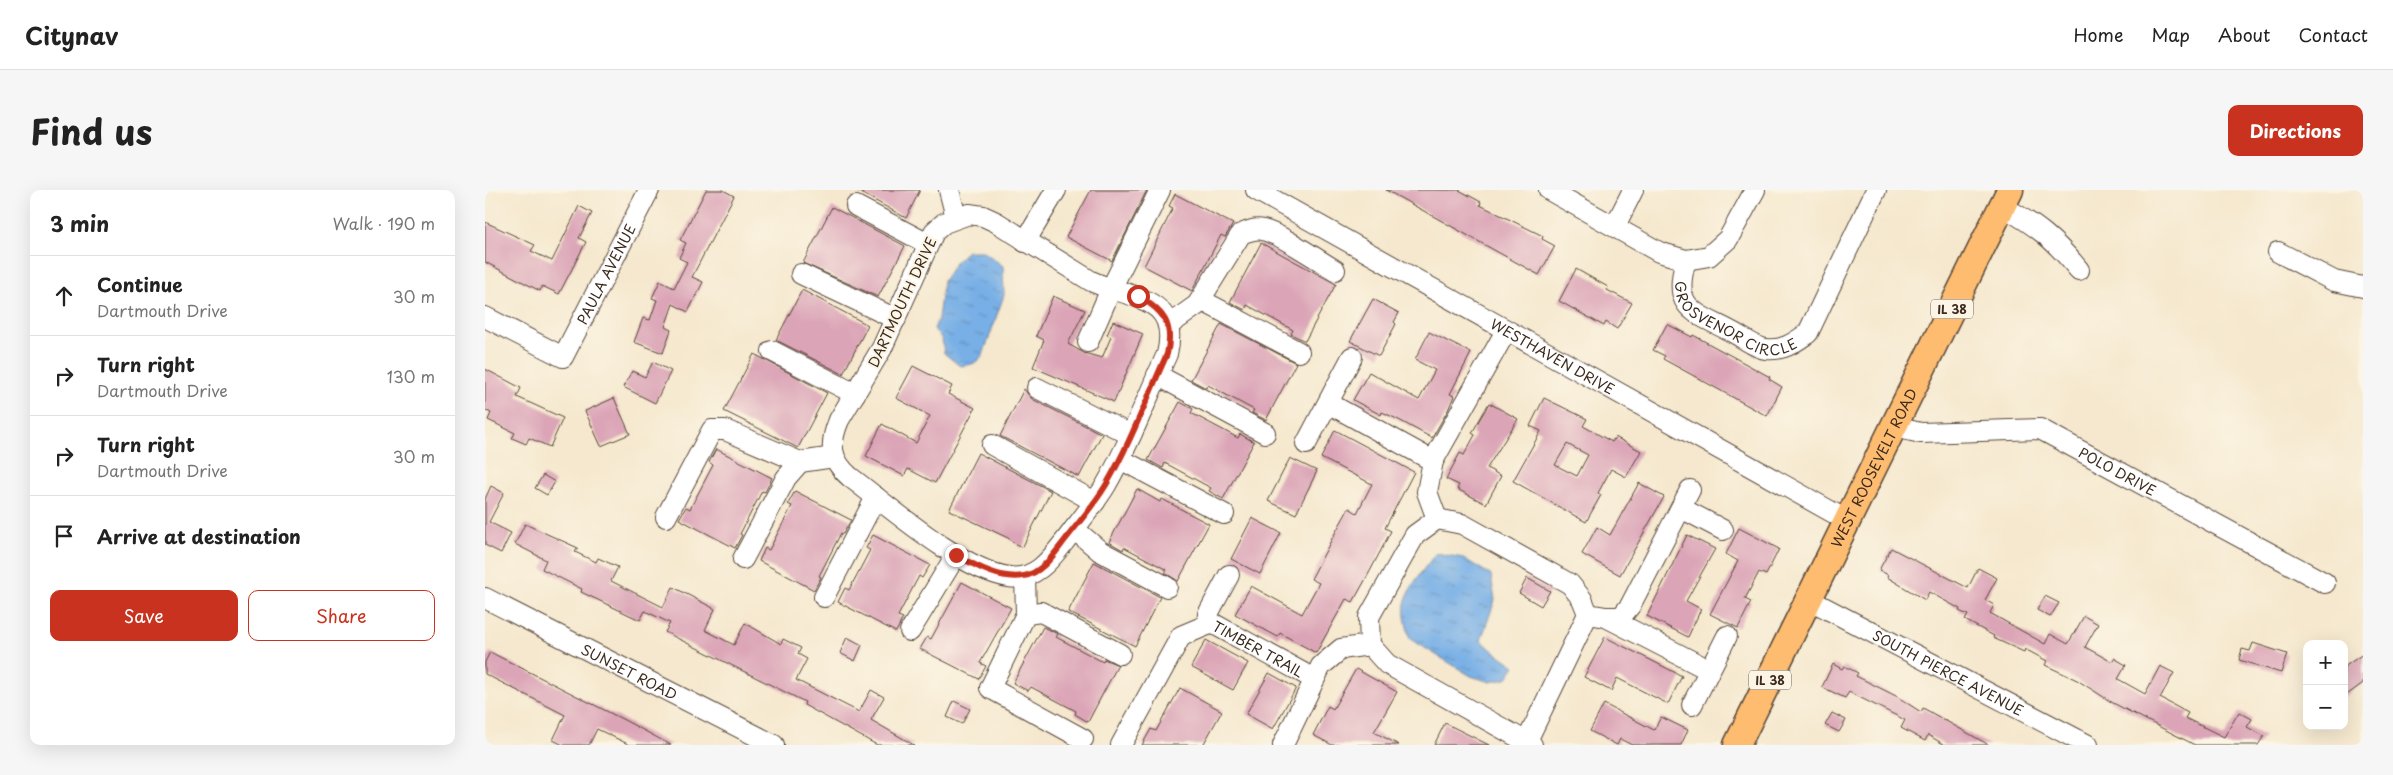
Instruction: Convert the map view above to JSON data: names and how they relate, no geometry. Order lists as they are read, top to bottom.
{
  "streets": {
    "main road": ["IL 38", "WEST ROOSEVELT ROAD"],
    "street": [
      "PAULA AVENUE",
      "DARTMOUTH DRIVE",
      "GROSVENOR CIRCLE",
      "WESTHAVEN DRIVE",
      "POLO DRIVE",
      "TIMBER TRAIL",
      "SUNSET ROAD",
      "SOUTH PIERCE AVENUE"
    ]
  },
  "crossings": [
    ["WESTHAVEN DRIVE", "WEST ROOSEVELT ROAD"],
    ["WEST ROOSEVELT ROAD", "POLO DRIVE"],
    ["WEST ROOSEVELT ROAD", "SOUTH PIERCE AVENUE"]
  ],
  "page": {
    "header": "Citynav",
    "nav": [
      "Home",
      "Map",
      "About",
      "Contact"
    ],
    "title": "Find us",
    "buttons": [
      "Directions",
      ["Save", "Share"]
    ],
    "heading": ["3 min", "Walk · 190 m"],
    "list": [
      ["Continue", "Dartmouth Drive", "30 m"],
      ["Turn right", "Dartmouth Drive", "130 m"],
      ["Turn right", "Dartmouth Drive", "30 m"],
      "Arrive at destination"
    ],
    "map_buttons": ["+", "−"]
  }
}
